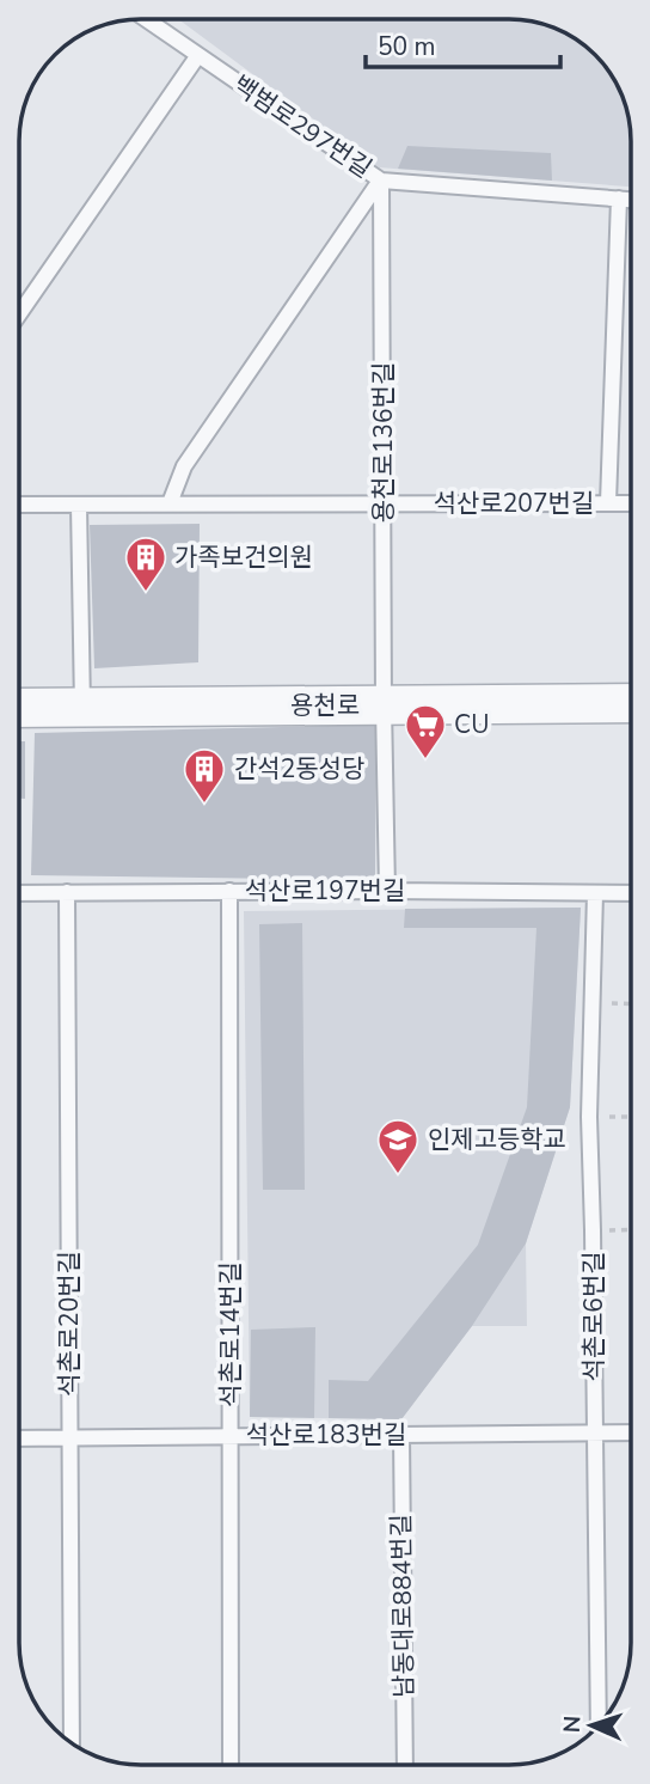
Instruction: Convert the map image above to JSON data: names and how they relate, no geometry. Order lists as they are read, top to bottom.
{
  "streets": {
    "street": ["용천로"],
    "lane": [
      "백범로297번길",
      "용천로136번길",
      "석산로207번길",
      "석산로197번길",
      "석촌로6번길",
      "석촌로20번길",
      "석촌로14번길",
      "석산로183번길",
      "남동대로884번길"
    ]
  },
  "crossings": [
    ["백범로297번길", "용천로136번길"],
    ["백범로297번길", "석산로207번길"],
    ["용천로136번길", "석산로207번길"],
    ["용천로136번길", "용천로"],
    ["용천로136번길", "석산로197번길"],
    ["석산로197번길", "석촌로6번길"],
    ["석산로197번길", "석촌로20번길"],
    ["석산로197번길", "석촌로14번길"],
    ["석촌로6번길", "석산로183번길"],
    ["석촌로20번길", "석산로183번길"],
    ["석촌로14번길", "석산로183번길"],
    ["석산로183번길", "남동대로884번길"]
  ],
  "places": {
    "building": ["가족보건의원", "간석2동성당"],
    "supermarket": ["CU"],
    "school or university": ["인제고등학교"]
  },
  "scale_bar": "50 m",
  "north": "left"
}
